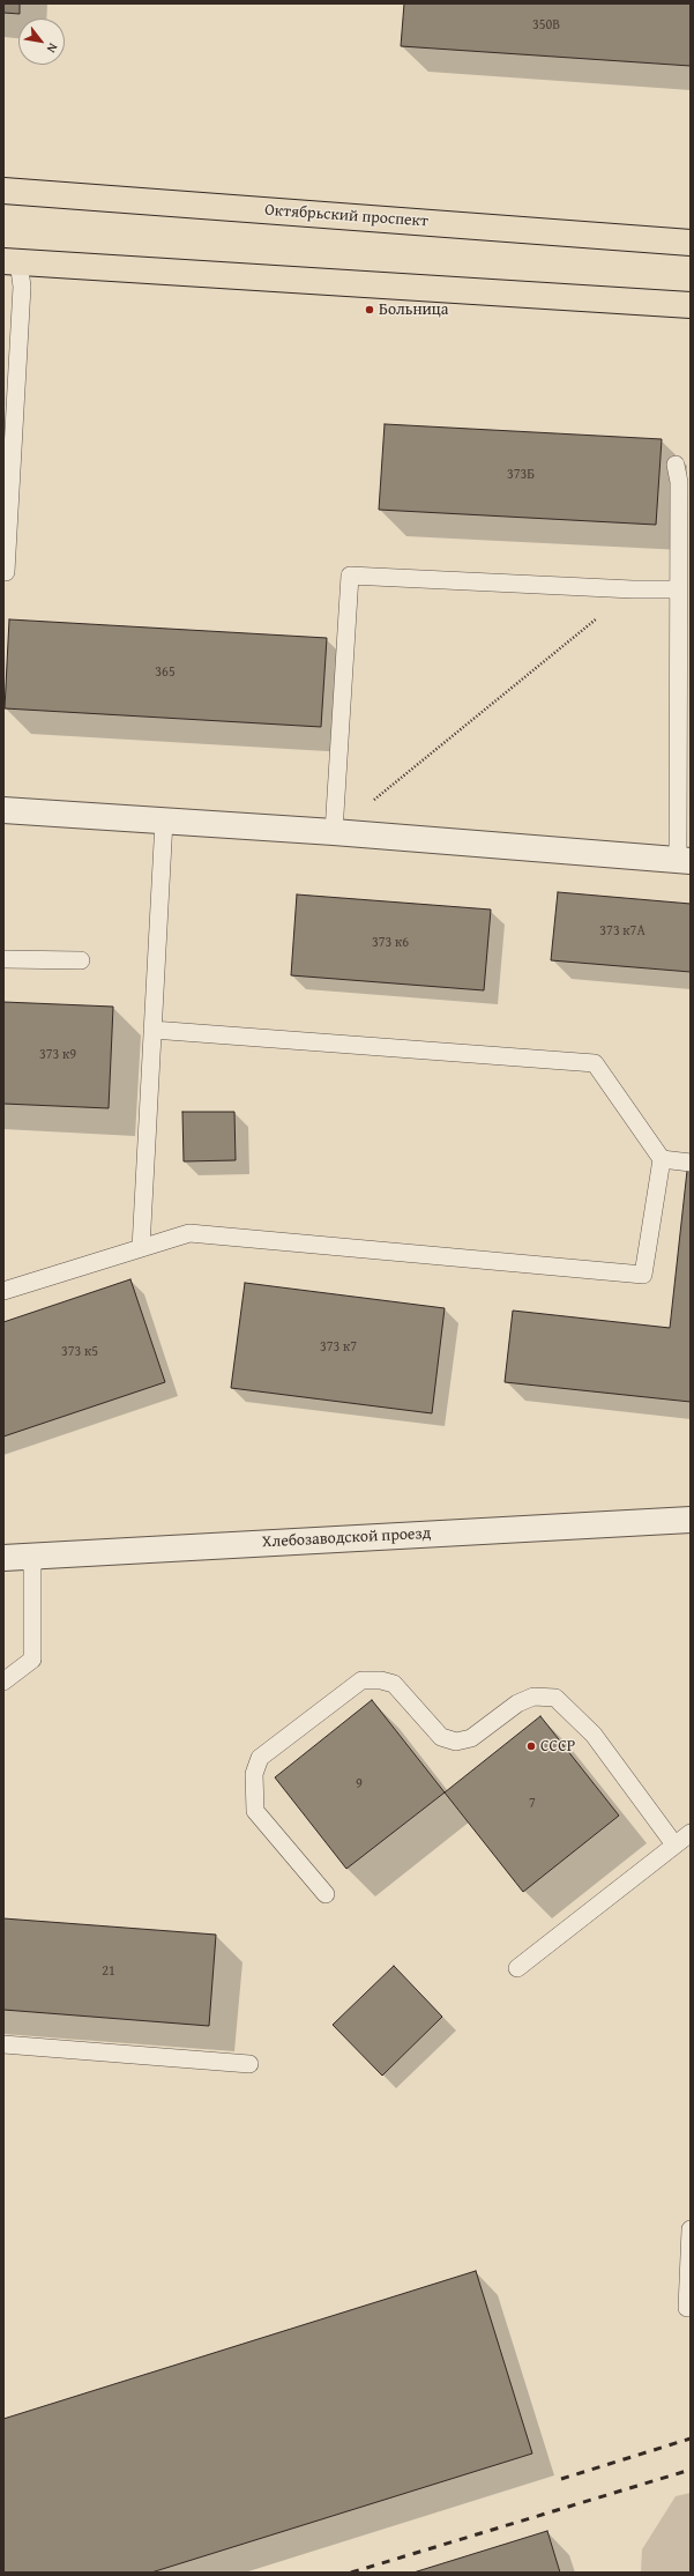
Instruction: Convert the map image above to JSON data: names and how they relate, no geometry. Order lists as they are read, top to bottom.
{
  "streets": {
    "main road": ["Октябрьский проспект"],
    "street": ["Хлебозаводской проезд"]
  },
  "places": ["Больница", "СССР"],
  "house_numbers": [
    "350В",
    "373Б",
    "365",
    "373 к7А",
    "373 к6",
    "373 к9",
    "373 к7",
    "373 к5",
    "9",
    "7",
    "21"
  ],
  "north": "bottom right"
}
